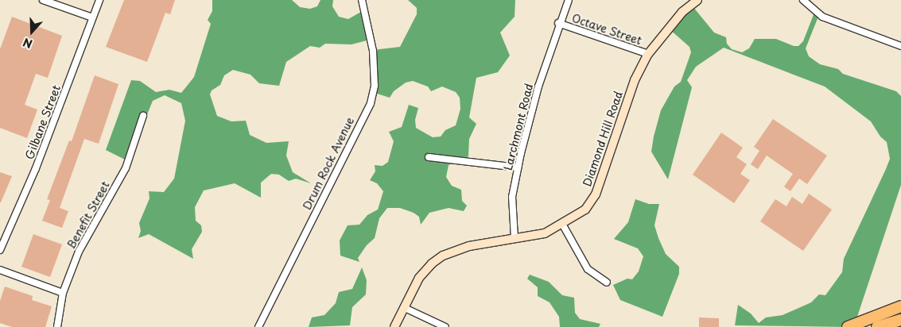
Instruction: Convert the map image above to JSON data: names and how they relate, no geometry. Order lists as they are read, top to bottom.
{
  "streets": {
    "street": [
      "Octave Street",
      "Gilbane Street",
      "Larchmont Road",
      "Diamond Hill Road",
      "Drum Rock Avenue",
      "Benefit Street"
    ]
  },
  "crossings": [
    ["Octave Street", "Larchmont Road"],
    ["Octave Street", "Diamond Hill Road"],
    ["Larchmont Road", "Diamond Hill Road"]
  ],
  "north": "bottom"
}
